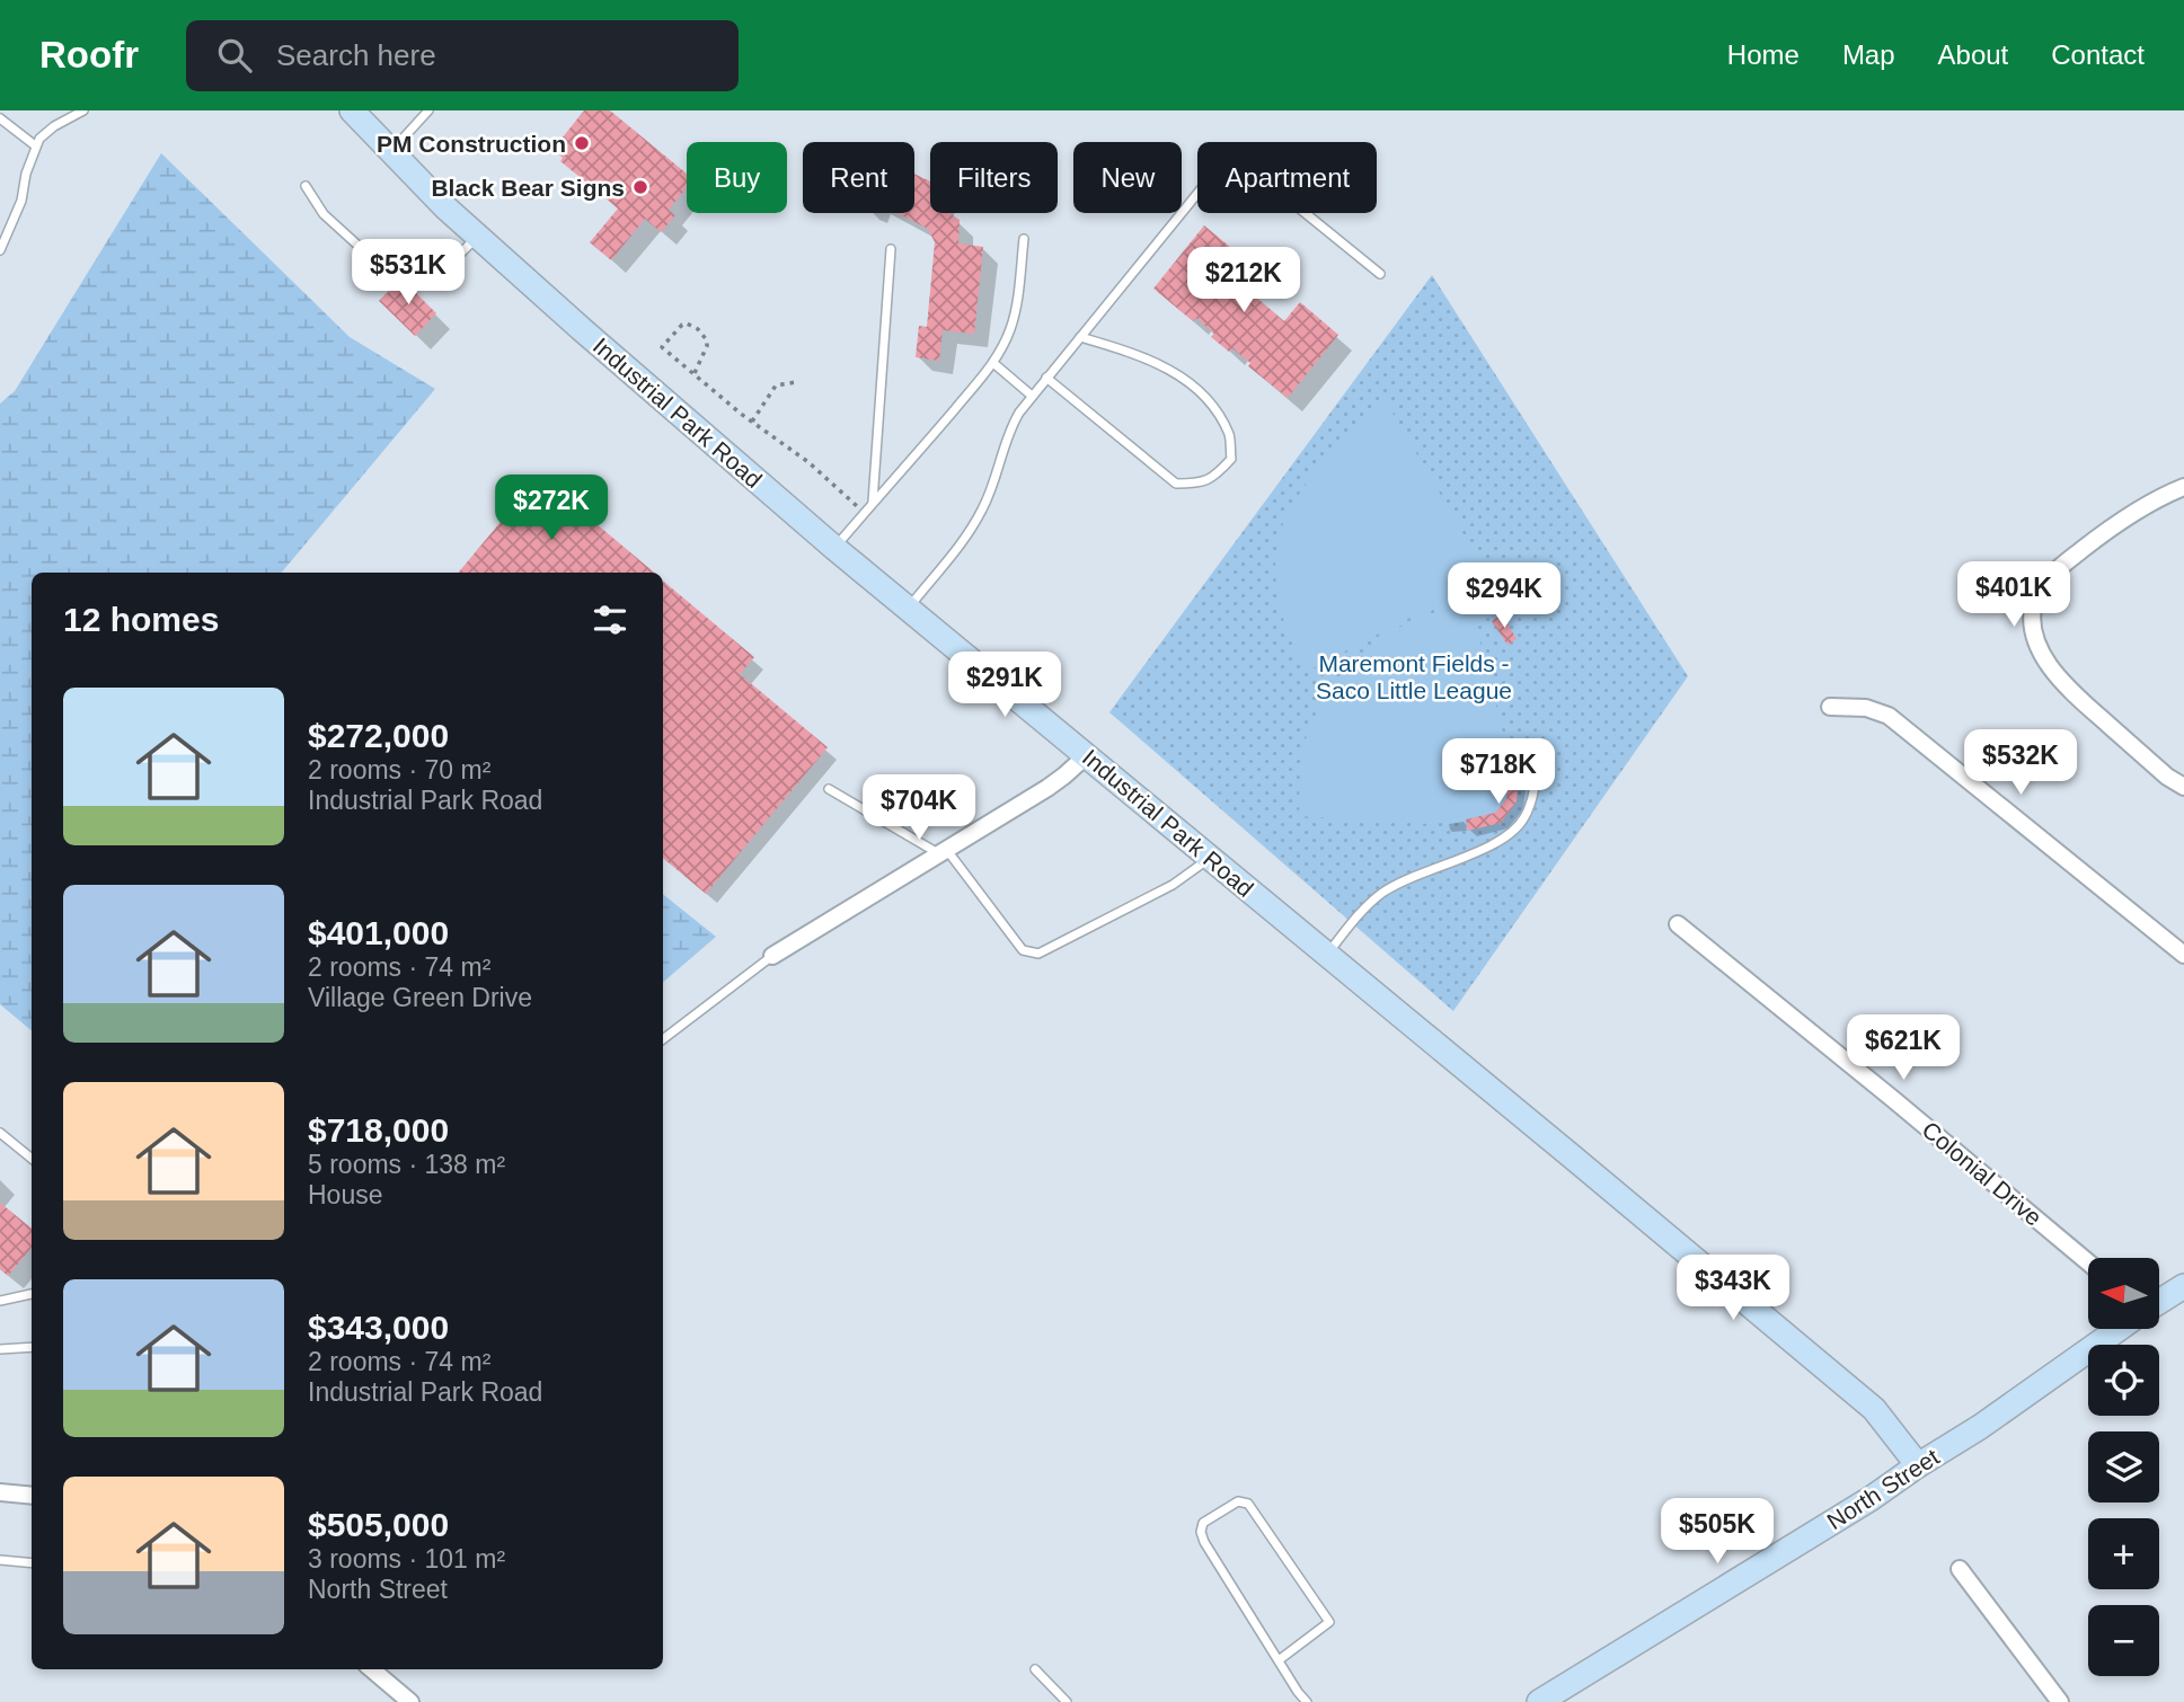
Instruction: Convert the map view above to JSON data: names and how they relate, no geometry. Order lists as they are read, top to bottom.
{
  "streets": {
    "main road": ["Industrial Park Road", "North Street"],
    "street": ["Colonial Drive"]
  },
  "crossings": [
    ["Industrial Park Road", "North Street"]
  ],
  "parks": ["Maremont Fields - Saco Little League"],
  "places": ["PM Construction", "Black Bear Signs"],
  "north": "left",
  "page": {
    "header": "Roofr",
    "search": "Search here",
    "nav": [
      "Home",
      "Map",
      "About",
      "Contact"
    ],
    "chip": [
      "Buy",
      "Rent",
      "Filters",
      "New",
      "Apartment"
    ],
    "price": [
      "$531K",
      "$212K",
      "$272K",
      "$401K",
      "$294K",
      "$291K",
      "$532K",
      "$718K",
      "$704K",
      "$621K",
      "$343K",
      "$505K"
    ],
    "heading": "12 homes",
    "list": [
      {
        "name": "$272,000",
        "note": "2 rooms · 70 m² · Industrial Park Road"
      },
      {
        "name": "$401,000",
        "note": "2 rooms · 74 m² · Village Green Drive"
      },
      {
        "name": "$718,000",
        "note": "5 rooms · 138 m² · House"
      },
      {
        "name": "$343,000",
        "note": "2 rooms · 74 m² · Industrial Park Road"
      },
      {
        "name": "$505,000",
        "note": "3 rooms · 101 m² · North Street"
      }
    ],
    "map_buttons": ["+", "−"]
  }
}
